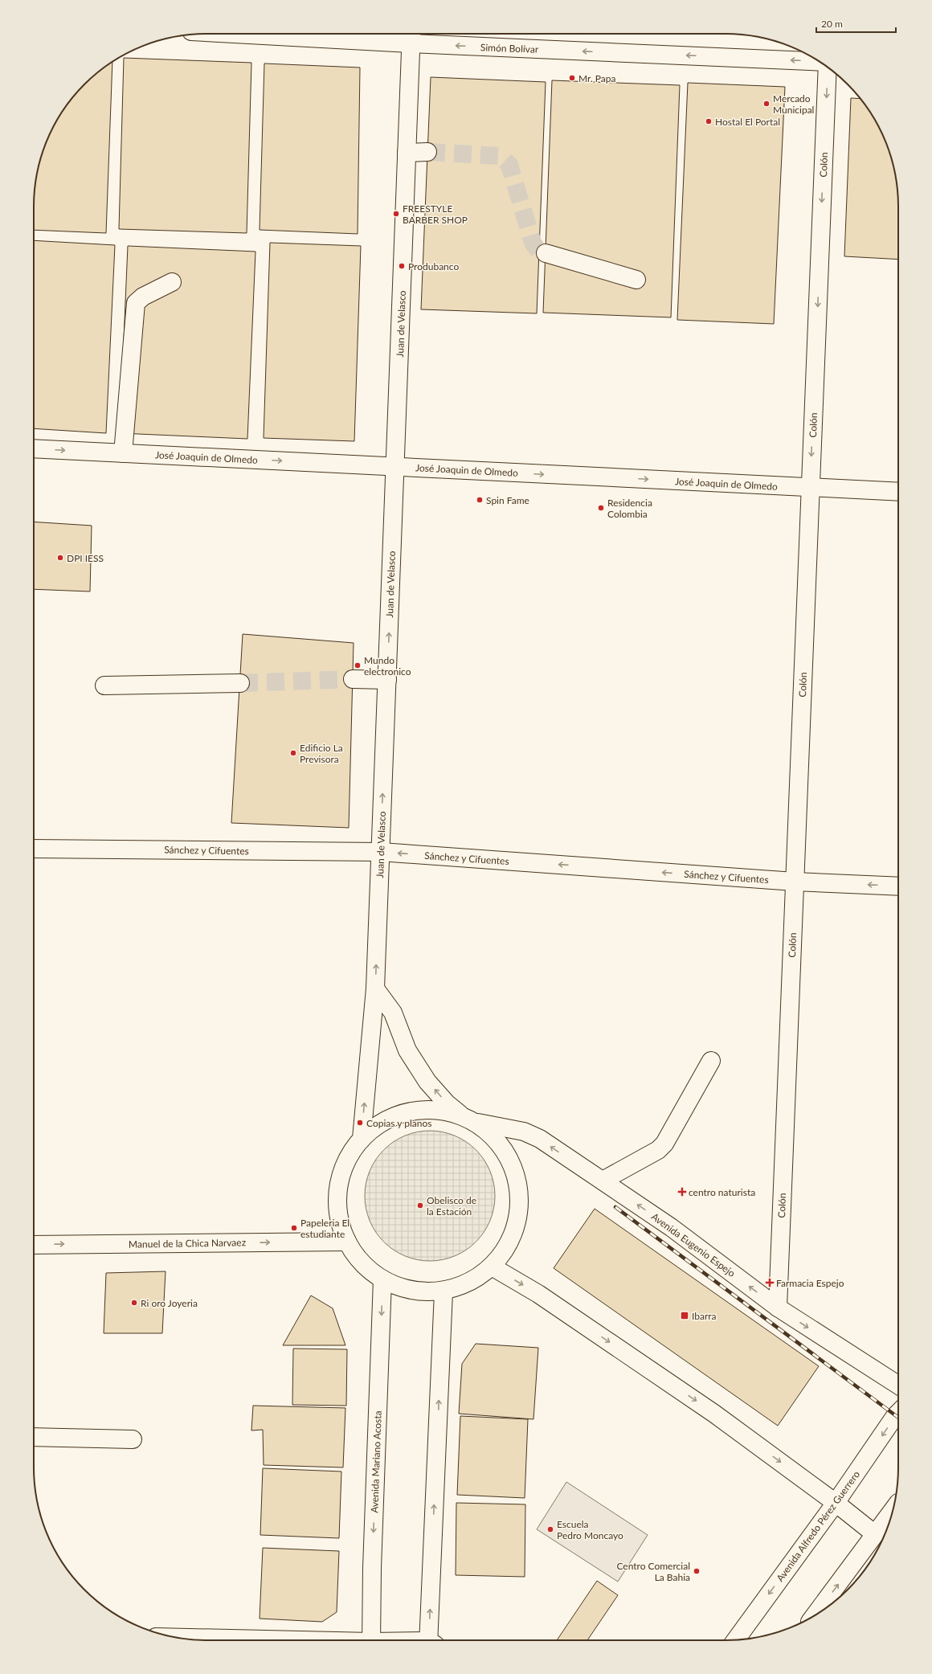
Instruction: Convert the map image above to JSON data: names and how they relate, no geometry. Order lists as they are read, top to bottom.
{
  "streets": {
    "street": [
      "Simón Bolívar",
      "Colón",
      "Juan de Velasco",
      "José Joaquin de Olmedo",
      "Sánchez y Cifuentes",
      "Manuel de la Chica Narvaez",
      "Avenida Eugenio Espejo",
      "Avenida Mariano Acosta",
      "Avenida Alfredo Pérez Guerrero"
    ]
  },
  "crossings": [
    ["Simón Bolívar", "Juan de Velasco"],
    ["Colón", "José Joaquin de Olmedo"],
    ["Colón", "Sánchez y Cifuentes"],
    ["Colón", "Avenida Eugenio Espejo"],
    ["Juan de Velasco", "José Joaquin de Olmedo"],
    ["Juan de Velasco", "Sánchez y Cifuentes"],
    ["Juan de Velasco", "Avenida Eugenio Espejo"],
    ["Manuel de la Chica Narvaez", "Avenida Eugenio Espejo"],
    ["Avenida Eugenio Espejo", "Avenida Mariano Acosta"]
  ],
  "one_way": [
    "Simón Bolívar",
    "Juan de Velasco",
    "José Joaquin de Olmedo",
    "Sánchez y Cifuentes",
    "Manuel de la Chica Narvaez"
  ],
  "places": {
    "other": [
      "Mr. Papa",
      "Mercado Municipal",
      "Hostal El Portal",
      "FREESTYLE BARBER SHOP",
      "Produbanco",
      "Spin Fame",
      "Residencia Colombia",
      "DPI IESS",
      "Mundo electronico",
      "Edificio La Previsora",
      "Copias y planos",
      "Obelisco de la Estación",
      "Papeleria El estudiante",
      "Ri oro Joyeria",
      "Escuela Pedro Moncayo",
      "Centro Comercial La Bahia"
    ],
    "health": ["centro naturista", "Farmacia Espejo"],
    "transit": ["Ibarra"]
  },
  "scale_bar": "20 m"
}
